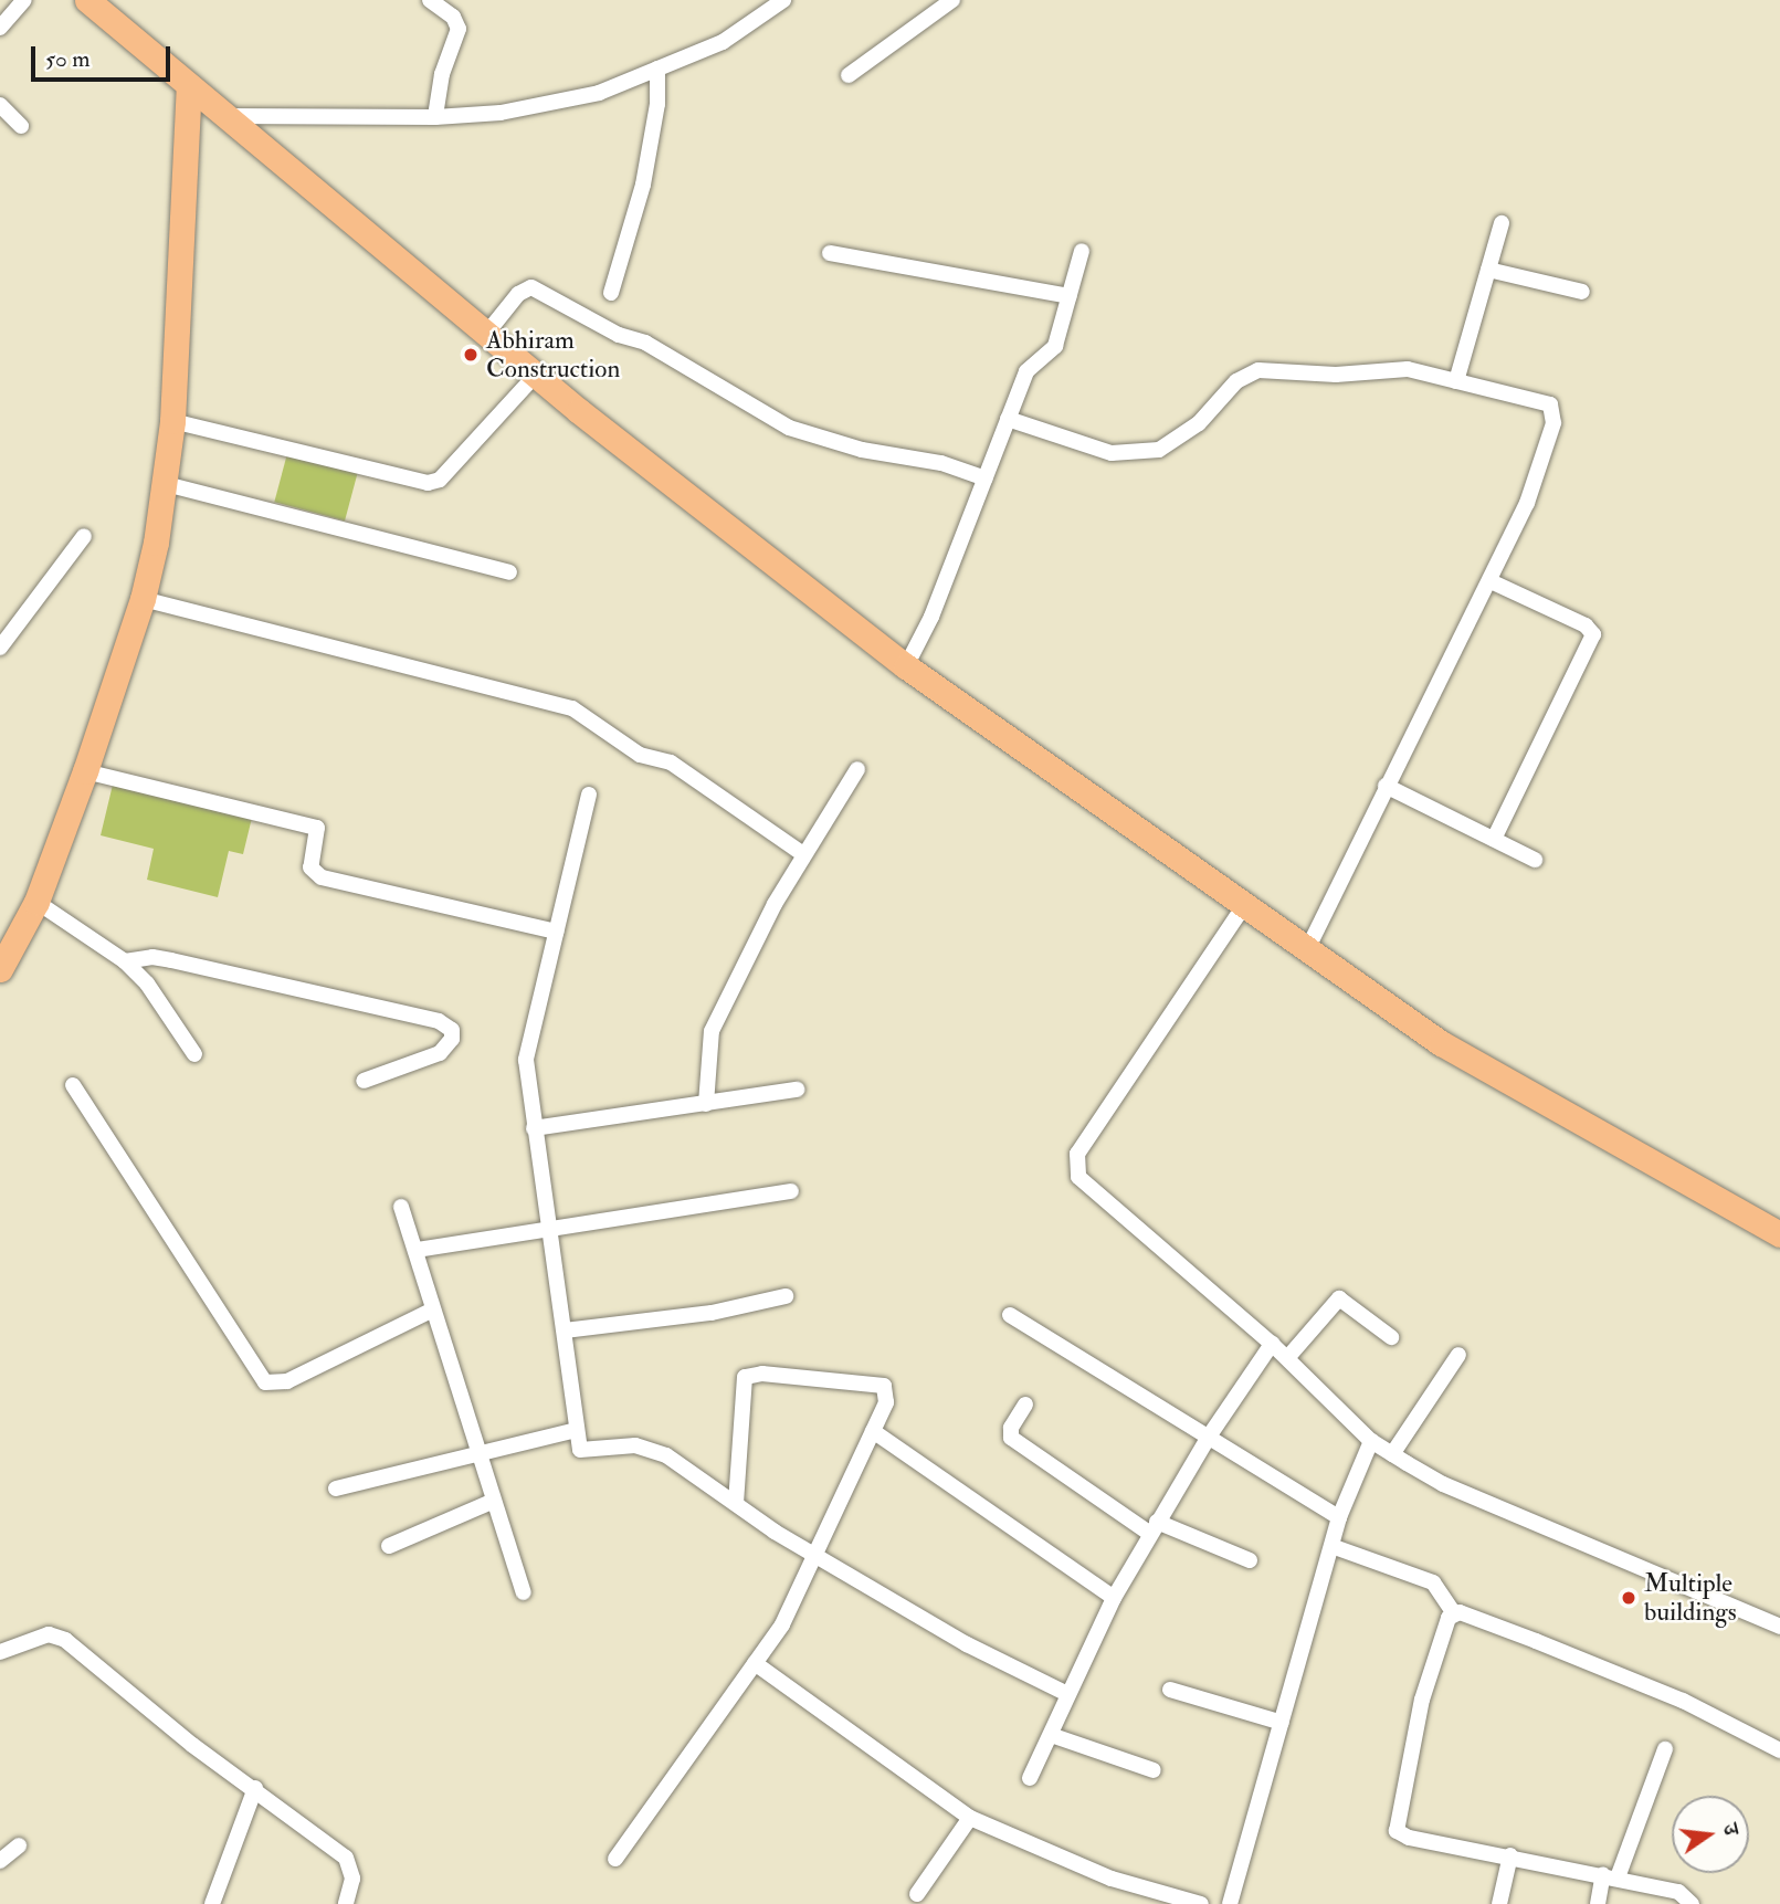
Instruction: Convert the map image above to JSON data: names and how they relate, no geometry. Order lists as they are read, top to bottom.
{
  "places": ["Abhiram Construction", "Multiple buildings"],
  "scale_bar": "50 m",
  "north": "right"
}
